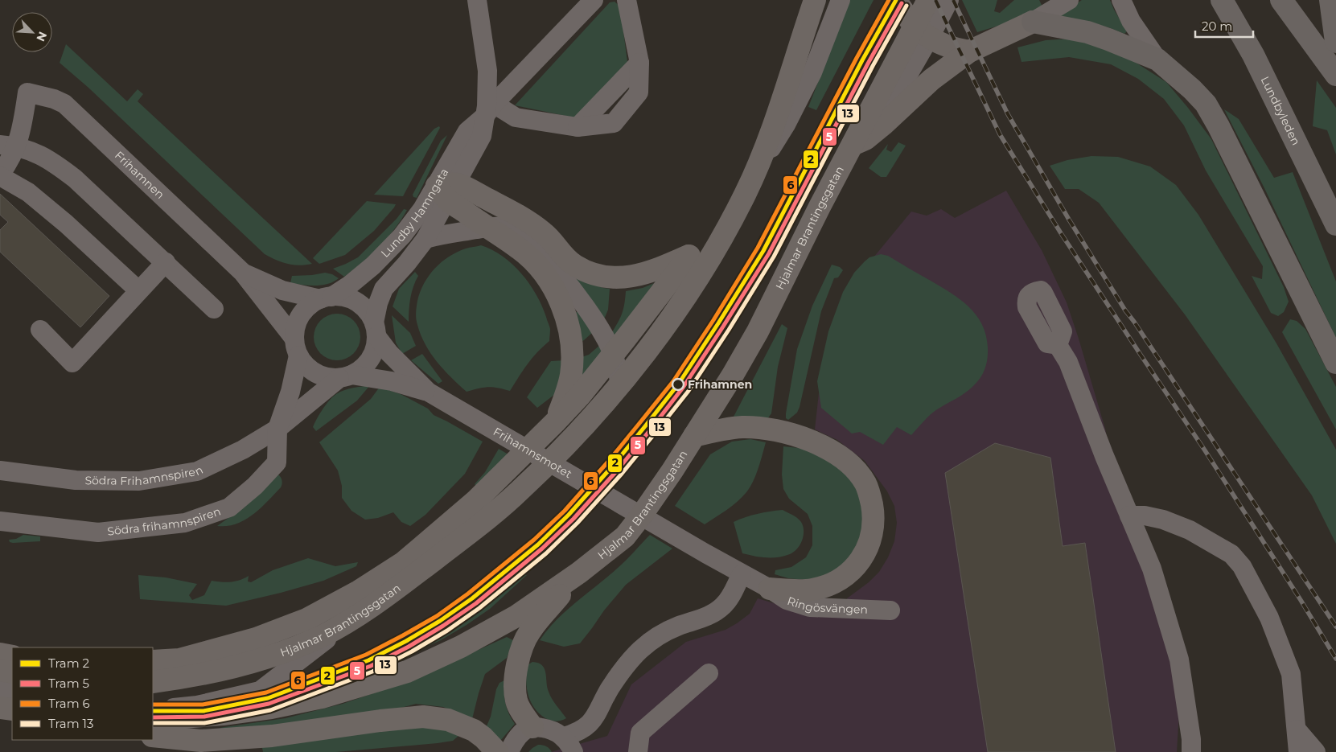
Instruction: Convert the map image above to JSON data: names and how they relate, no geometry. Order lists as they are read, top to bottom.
{
  "streets": {
    "highway": ["Lundbyleden"],
    "main road": ["Hjalmar Brantingsgatan"],
    "street": [
      "Frihamnen",
      "Lundby Hamngata",
      "Frihamnsmotet",
      "Södra Frihamnspiren",
      "Södra frihamnspiren",
      "Ringösvängen"
    ]
  },
  "crossings": [
    ["Frihamnen", "Lundby Hamngata"],
    ["Frihamnen", "Frihamnsmotet"],
    ["Frihamnen", "Södra frihamnspiren"],
    ["Lundby Hamngata", "Frihamnsmotet"],
    ["Lundby Hamngata", "Södra frihamnspiren"],
    ["Frihamnsmotet", "Södra frihamnspiren"],
    ["Frihamnsmotet", "Ringösvängen"],
    ["Södra Frihamnspiren", "Södra frihamnspiren"]
  ],
  "places": ["Frihamnen"],
  "lines": [
    "tram line 2",
    "tram line 6",
    "tram line 5",
    "tram line 13"
  ],
  "legend": [
    "Tram 2",
    "Tram 5",
    "Tram 6",
    "Tram 13"
  ],
  "scale_bar": "20 m",
  "north": "bottom right"
}
